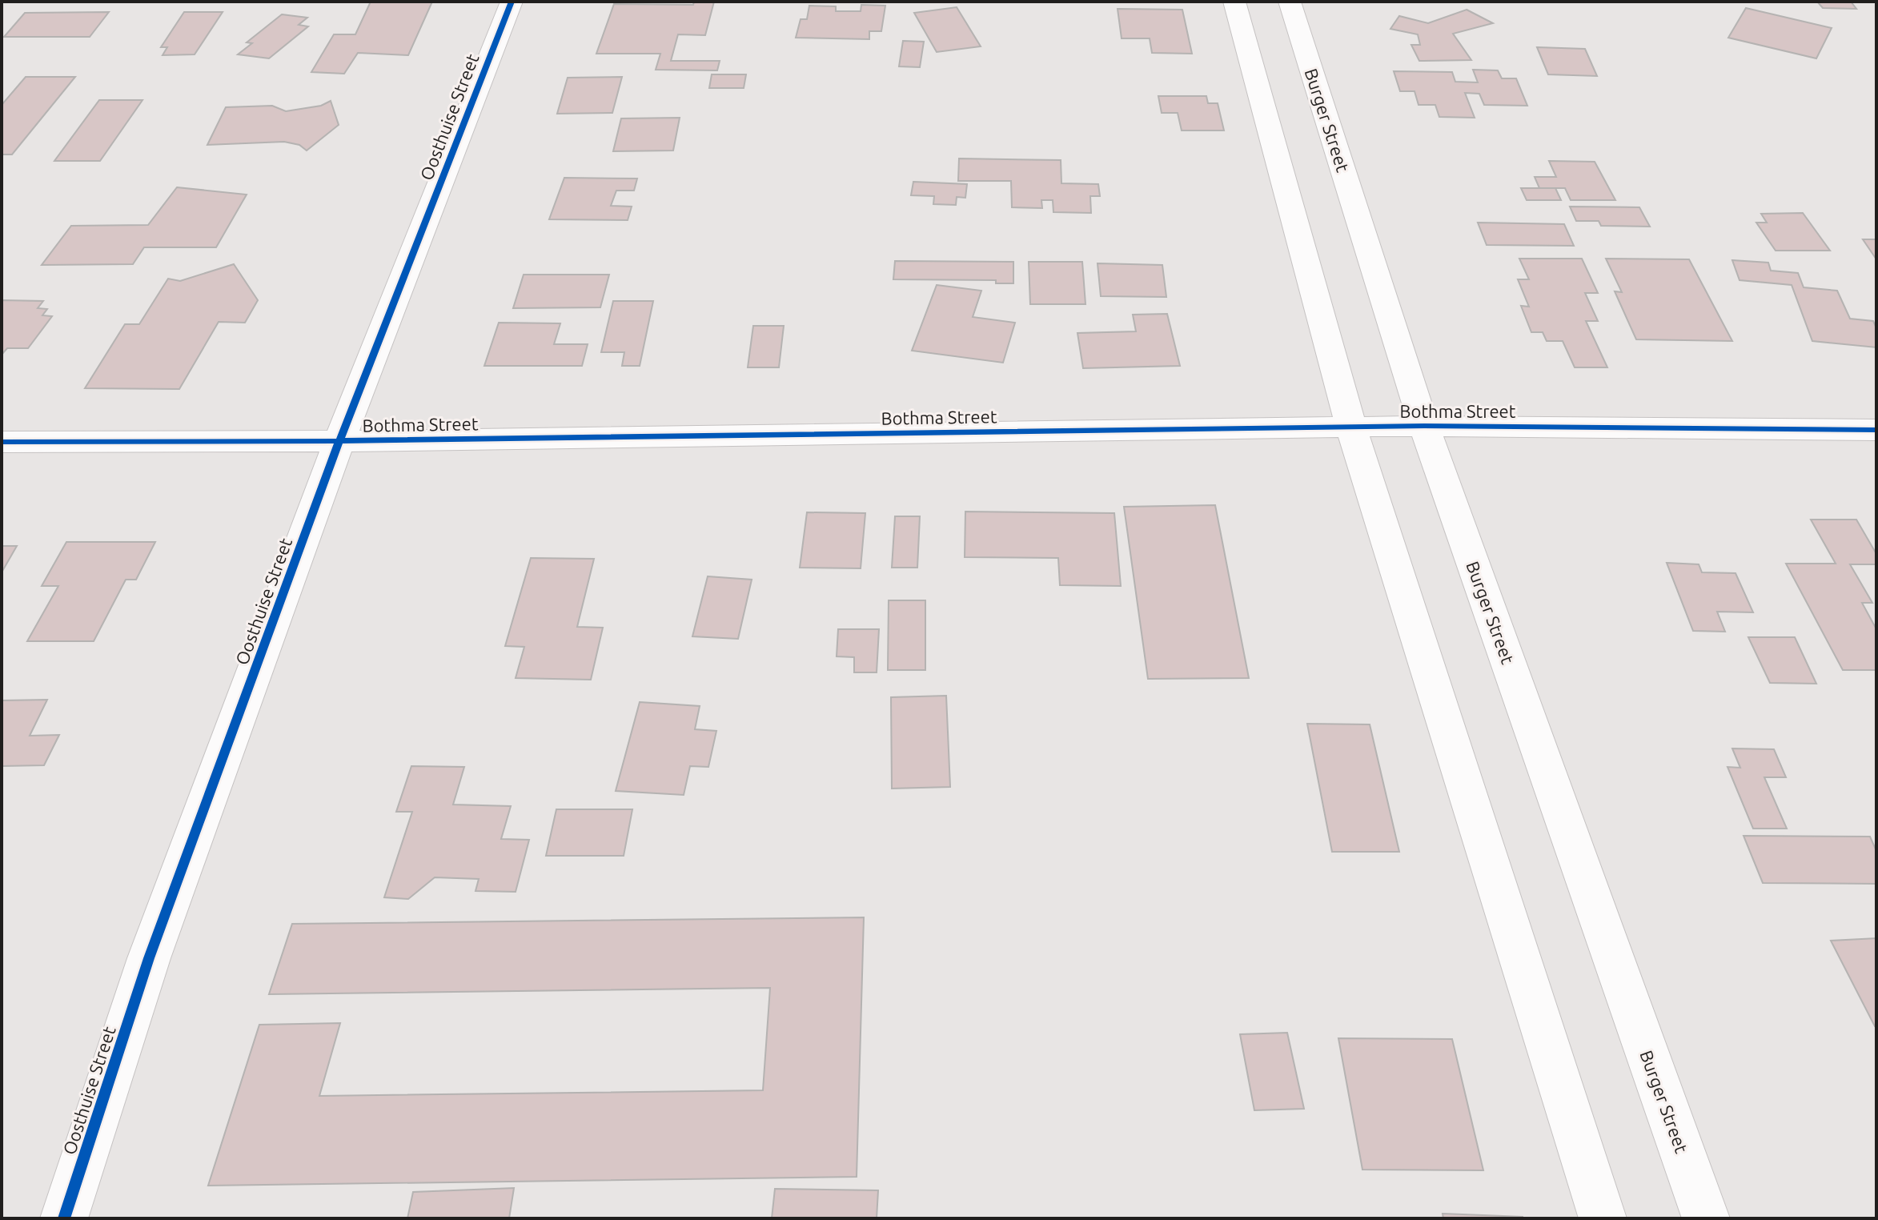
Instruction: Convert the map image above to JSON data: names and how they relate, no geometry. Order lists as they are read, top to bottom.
{
  "streets": {
    "street": ["Oosthuise Street", "Burger Street", "Bothma Street"]
  },
  "crossings": [
    ["Oosthuise Street", "Bothma Street"],
    ["Burger Street", "Bothma Street"]
  ]
}
